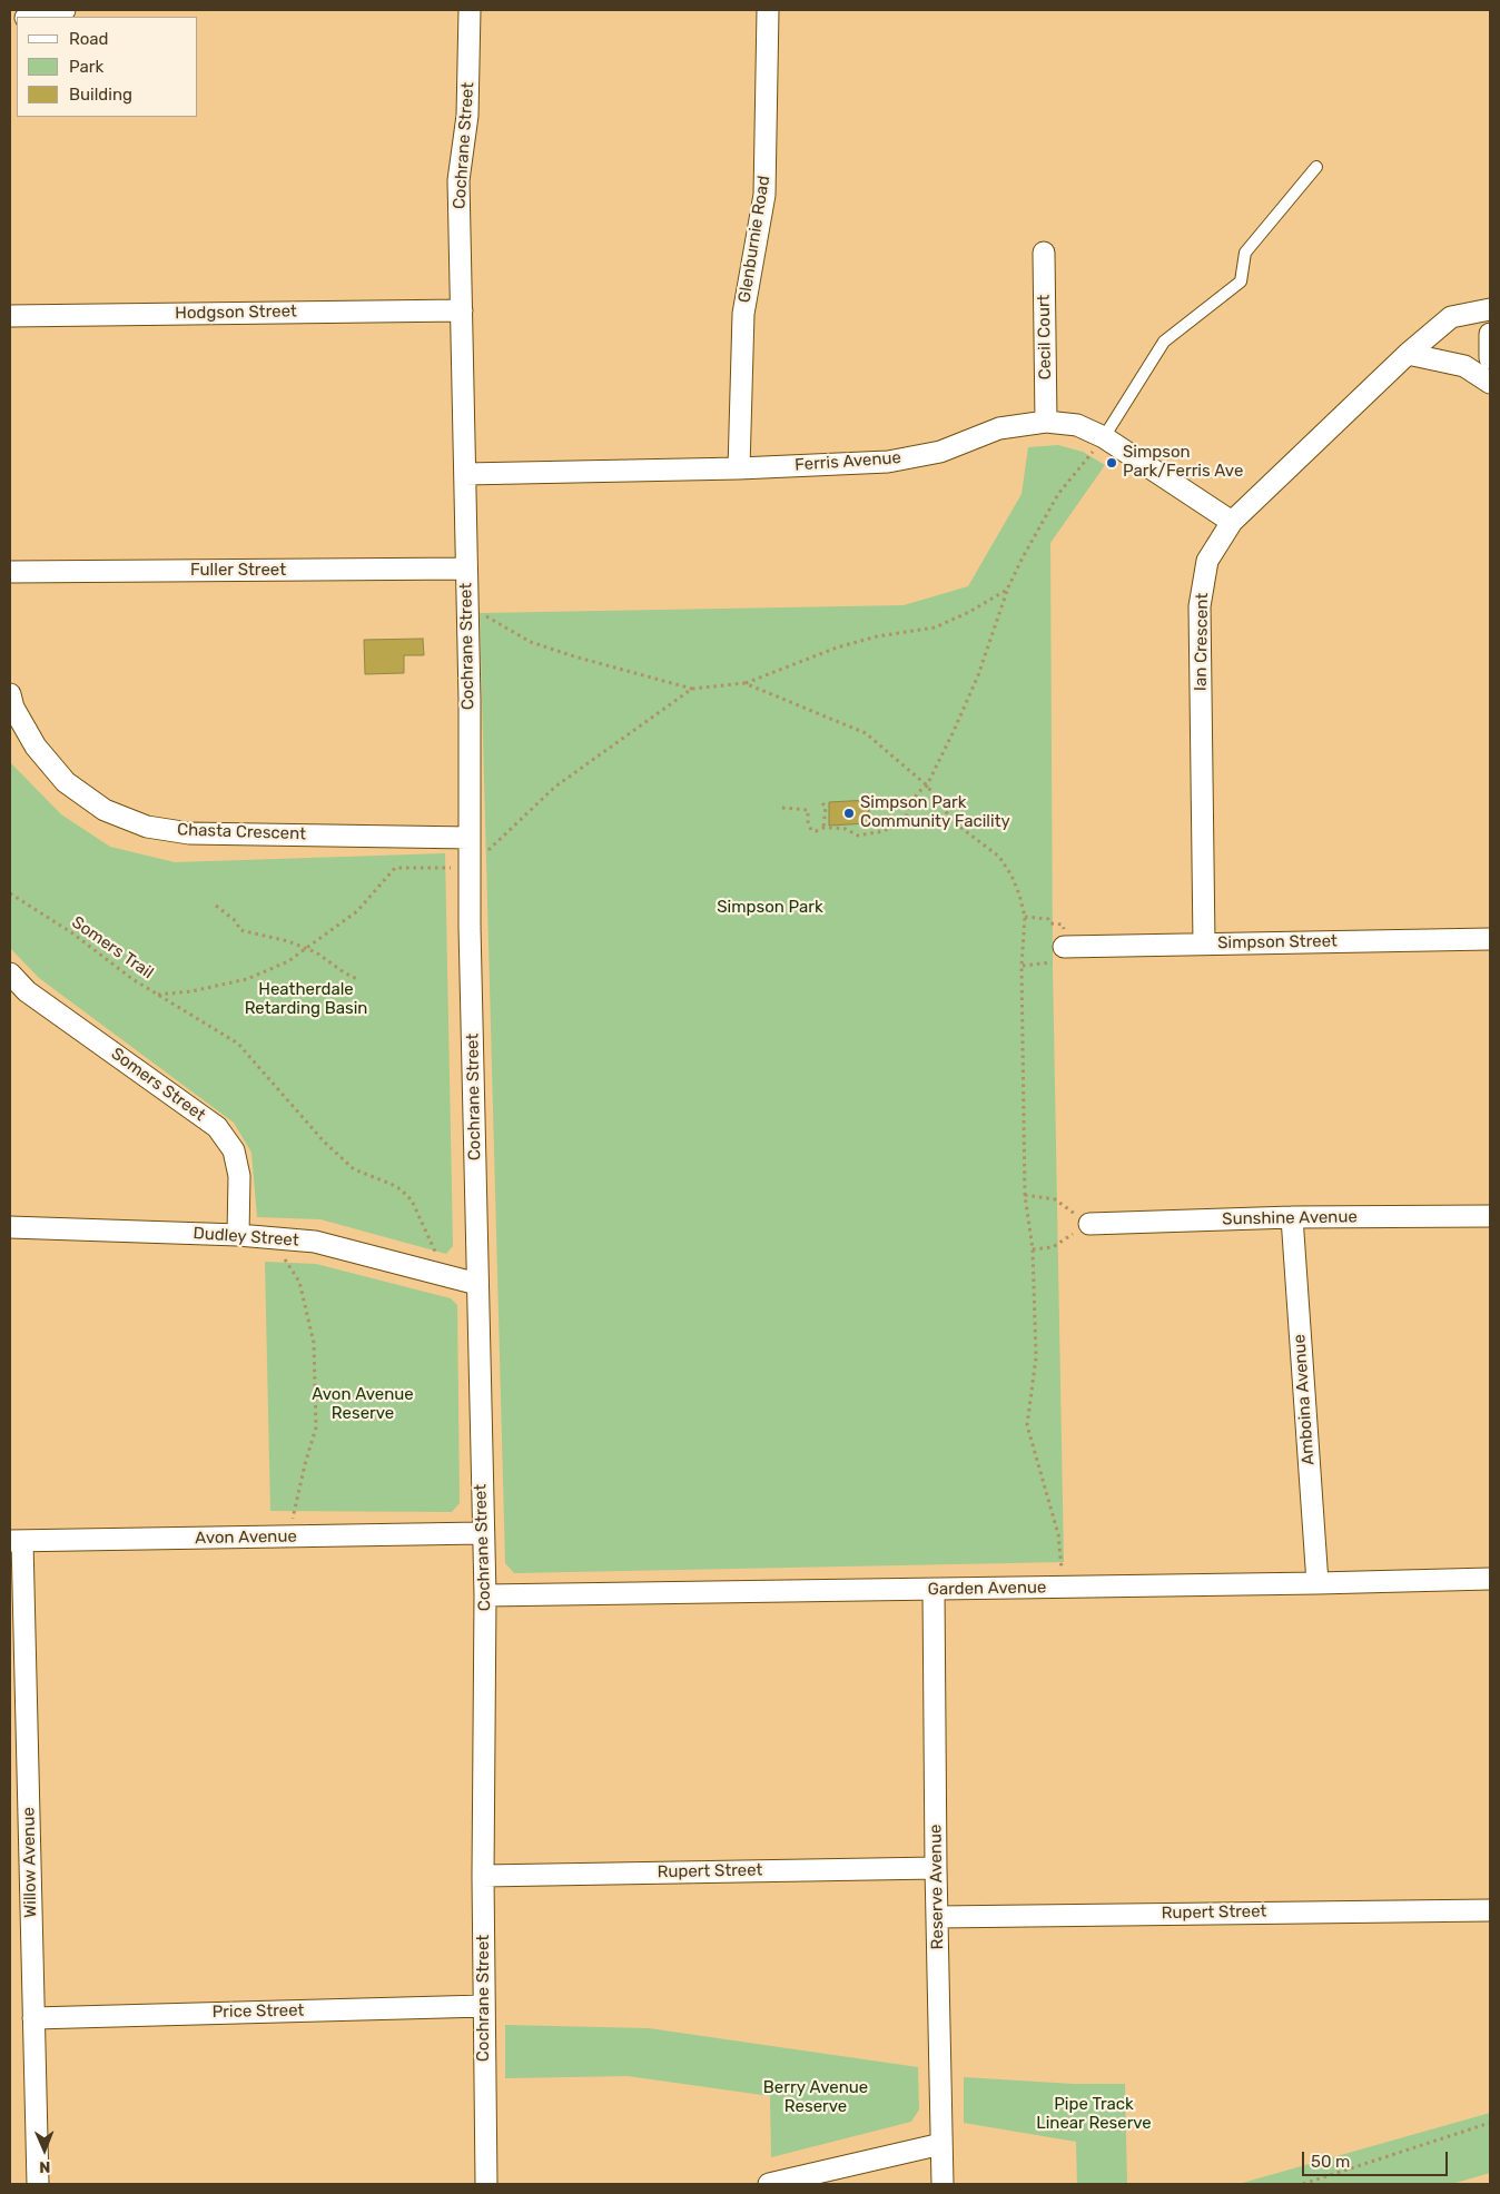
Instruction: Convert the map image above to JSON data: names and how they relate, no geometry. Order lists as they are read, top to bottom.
{
  "streets": {
    "street": [
      "Cochrane Street",
      "Glenburnie Road",
      "Hodgson Street",
      "Cecil Court",
      "Ferris Avenue",
      "Fuller Street",
      "Ian Crescent",
      "Chasta Crescent",
      "Simpson Street",
      "Somers Street",
      "Sunshine Avenue",
      "Dudley Street",
      "Amboina Avenue",
      "Avon Avenue",
      "Garden Avenue",
      "Willow Avenue",
      "Rupert Street",
      "Reserve Avenue",
      "Price Street"
    ],
    "path": ["Somers Trail"]
  },
  "crossings": [
    ["Cochrane Street", "Hodgson Street"],
    ["Cochrane Street", "Ferris Avenue"],
    ["Cochrane Street", "Fuller Street"],
    ["Cochrane Street", "Chasta Crescent"],
    ["Cochrane Street", "Somers Trail"],
    ["Cochrane Street", "Dudley Street"],
    ["Cochrane Street", "Avon Avenue"],
    ["Cochrane Street", "Garden Avenue"],
    ["Cochrane Street", "Rupert Street"],
    ["Cochrane Street", "Price Street"],
    ["Glenburnie Road", "Ferris Avenue"],
    ["Cecil Court", "Ferris Avenue"],
    ["Ferris Avenue", "Ian Crescent"],
    ["Ian Crescent", "Simpson Street"],
    ["Somers Street", "Dudley Street"],
    ["Sunshine Avenue", "Amboina Avenue"],
    ["Amboina Avenue", "Garden Avenue"],
    ["Avon Avenue", "Willow Avenue"],
    ["Garden Avenue", "Reserve Avenue"],
    ["Willow Avenue", "Price Street"],
    ["Rupert Street", "Reserve Avenue"]
  ],
  "parks": [
    "Simpson Park",
    "Heatherdale Retarding Basin",
    "Avon Avenue Reserve",
    "Berry Avenue Reserve",
    "Pipe Track Linear Reserve"
  ],
  "places": ["Simpson Park/Ferris Ave", "Simpson Park Community Facility"],
  "legend": ["Road", "Park", "Building"],
  "scale_bar": "50 m",
  "north": "bottom"
}
